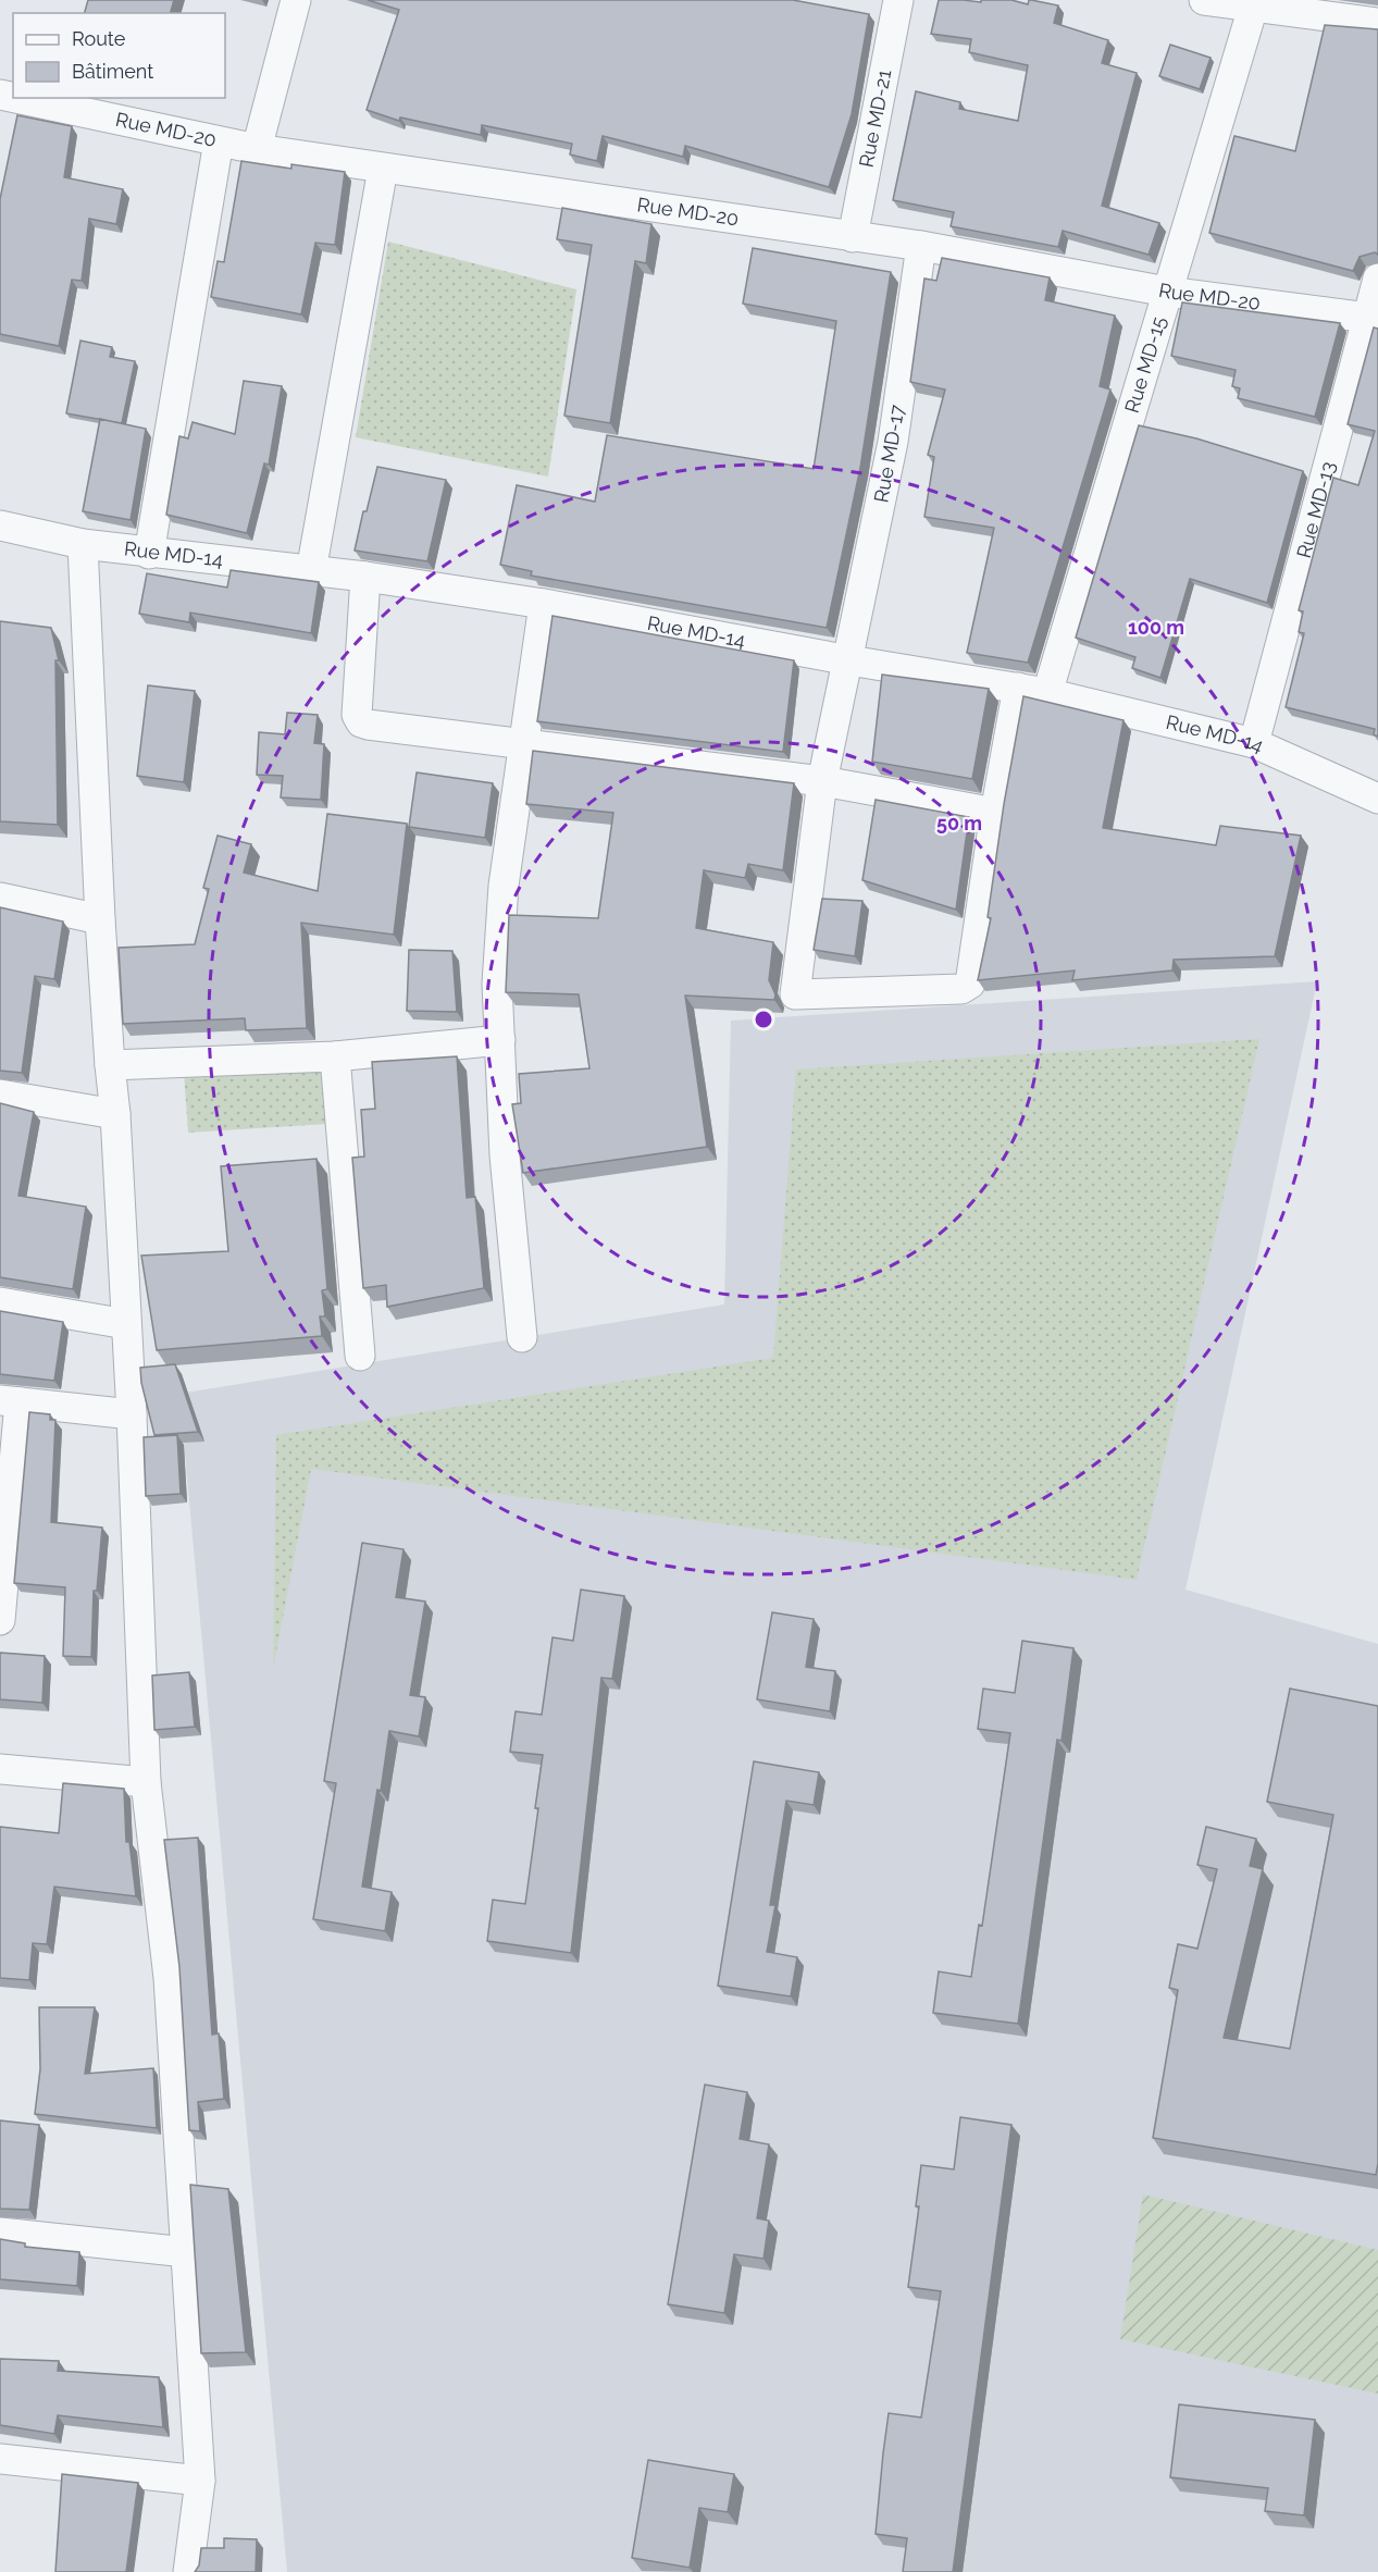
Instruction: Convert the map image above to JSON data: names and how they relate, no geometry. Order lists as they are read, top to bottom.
{
  "streets": {
    "street": [
      "Rue MD-21",
      "Rue MD-20",
      "Rue MD-15",
      "Rue MD-17",
      "Rue MD-13",
      "Rue MD-14"
    ]
  },
  "crossings": [
    ["Rue MD-21", "Rue MD-20"],
    ["Rue MD-20", "Rue MD-15"],
    ["Rue MD-20", "Rue MD-17"],
    ["Rue MD-20", "Rue MD-13"],
    ["Rue MD-15", "Rue MD-14"],
    ["Rue MD-17", "Rue MD-14"],
    ["Rue MD-13", "Rue MD-14"]
  ],
  "legend": ["Route", "Bâtiment"],
  "rings": ["100 m", "50 m"]
}
